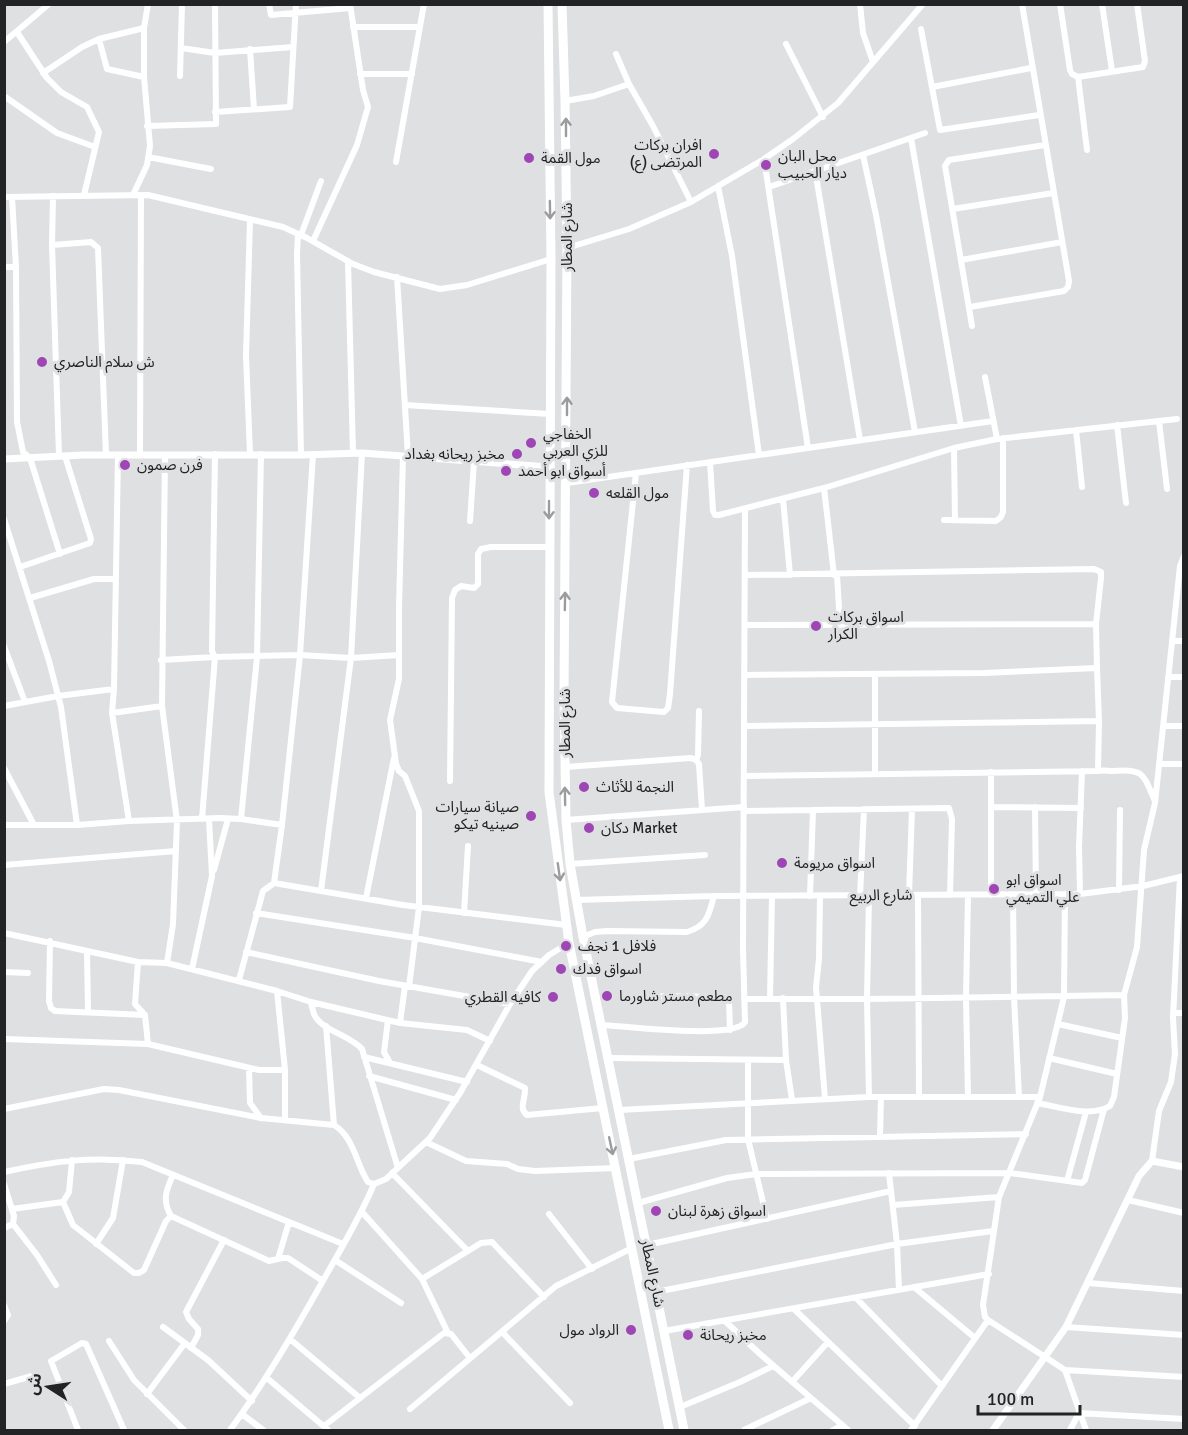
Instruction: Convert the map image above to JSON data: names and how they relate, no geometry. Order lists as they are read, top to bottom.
{
  "streets": {
    "main road": ["شارع المطار"],
    "street": ["شارع الربيع"]
  },
  "crossings": [
    ["شارع المطار", "شارع الربيع"]
  ],
  "places": [
    "افران بركات المرتضى (ع)",
    "مول القمة",
    "محل البان ديار الحبيب",
    "ش سلام الناصري",
    "الخفاجي للزي العربي",
    "مخبز ريحانه بغداد",
    "فرن صمون",
    "أسواق ابو أحمد",
    "مول القلعه",
    "اسواق بركات الكرار",
    "النجمة للأثاث",
    "صيانة سيارات صينيه تيكو",
    "دكان Market",
    "اسواق مريومة",
    "اسواق ابو علي التميمي",
    "فلافل 1 نجف",
    "اسواق فدك",
    "مطعم مستر شاورما",
    "كافيه القطري",
    "اسواق زهرة لبنان",
    "الرواد مول",
    "مخبز ريحانة"
  ],
  "scale_bar": "100 m",
  "north": "left"
}
